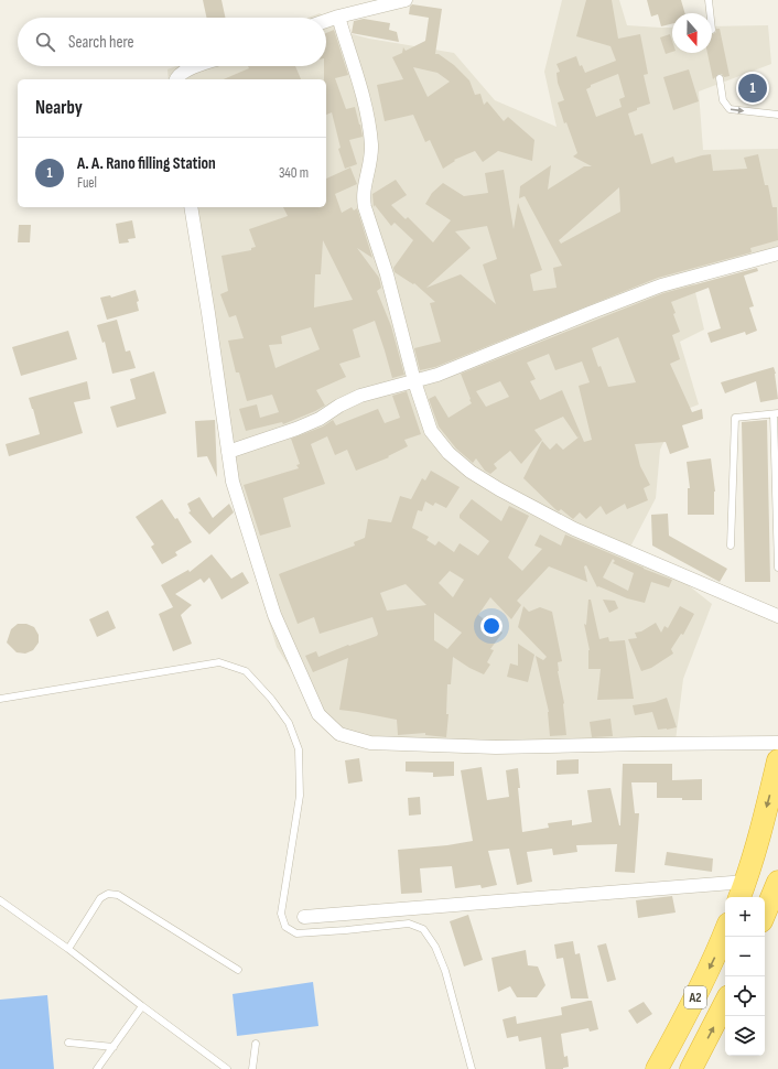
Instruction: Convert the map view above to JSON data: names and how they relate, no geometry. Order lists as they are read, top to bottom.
{
  "streets": {
    "highway": ["A2"]
  },
  "north": "bottom",
  "page": {
    "search": "Search here",
    "pins": "1",
    "heading": "Nearby",
    "list": [
      {
        "mark": "1",
        "name": "A. A. Rano filling Station",
        "note": "Fuel",
        "value": "340 m"
      }
    ],
    "map_buttons": ["+", "−"]
  }
}
